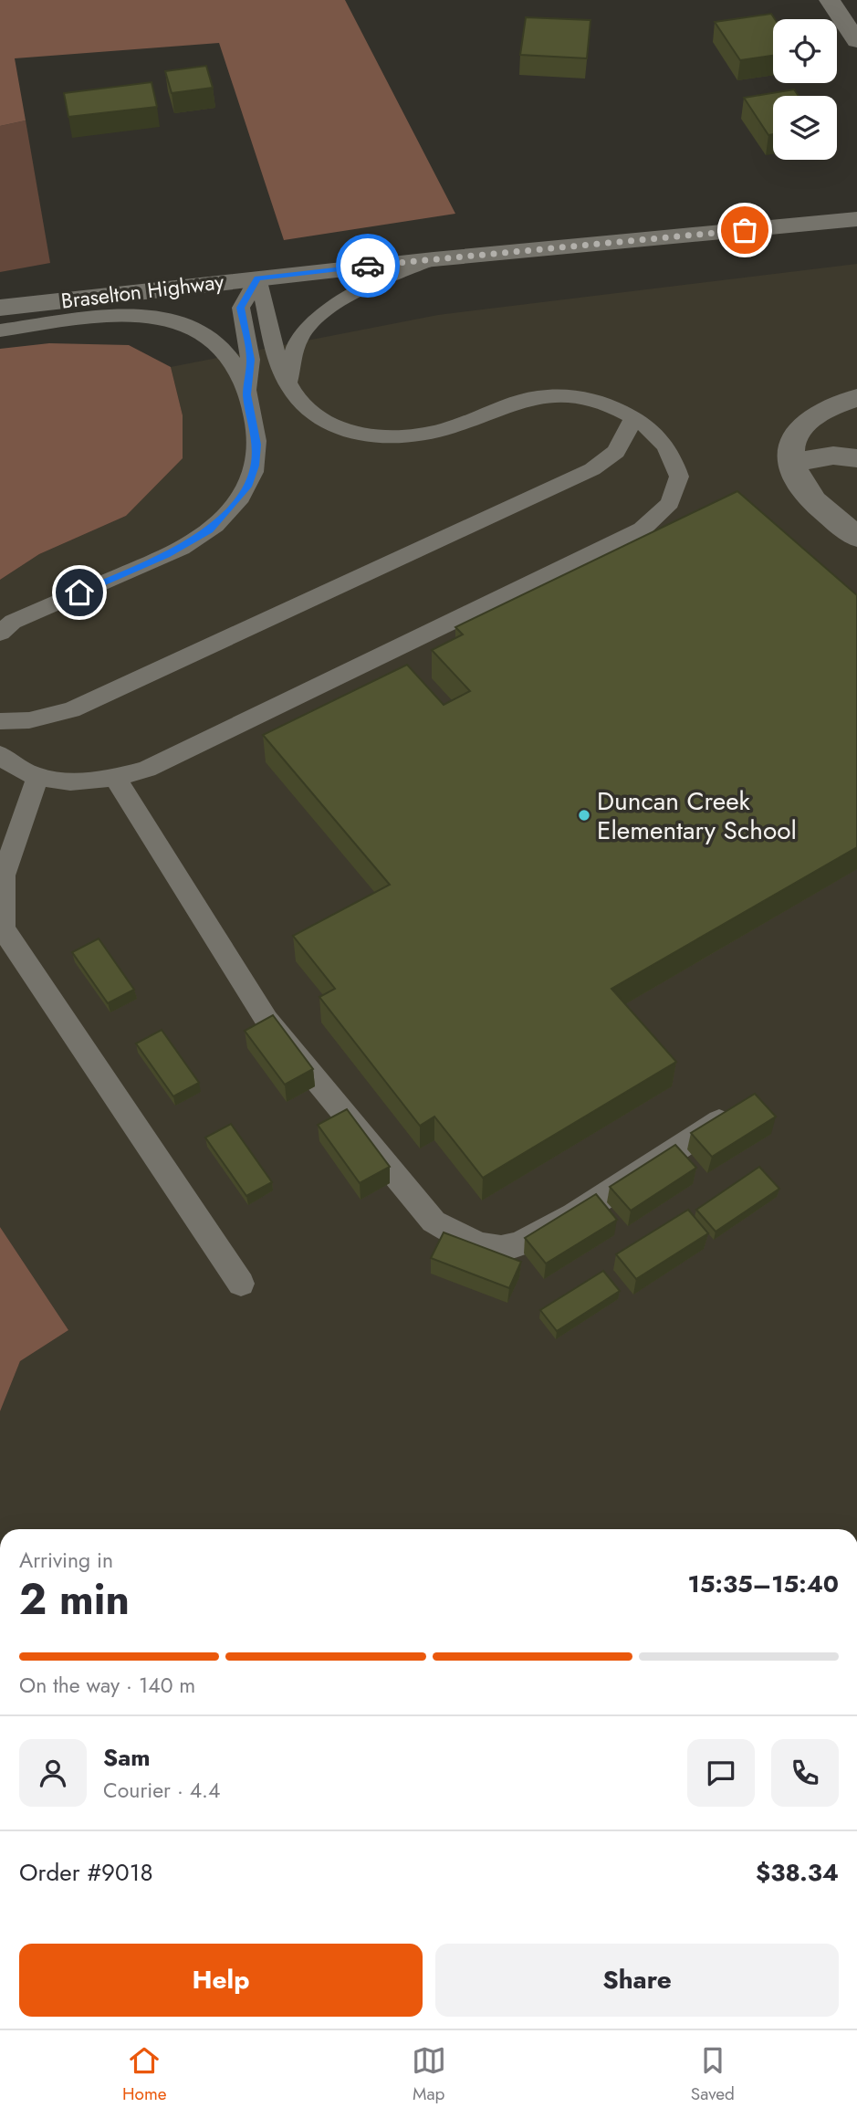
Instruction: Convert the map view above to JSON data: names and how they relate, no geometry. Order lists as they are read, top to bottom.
{
  "streets": {
    "main road": ["Braselton Highway"]
  },
  "places": ["Duncan Creek Elementary School"],
  "page": {
    "heading": ["2 min", "Arriving in", "15:35–15:40"],
    "panel": [
      "Sam",
      "Courier · 4.4",
      "Order #9018",
      "$38.34"
    ],
    "bar": "On the way · 140 m",
    "buttons": ["Help", "Share"],
    "tabs": ["Home", "Map", "Saved"]
  }
}
